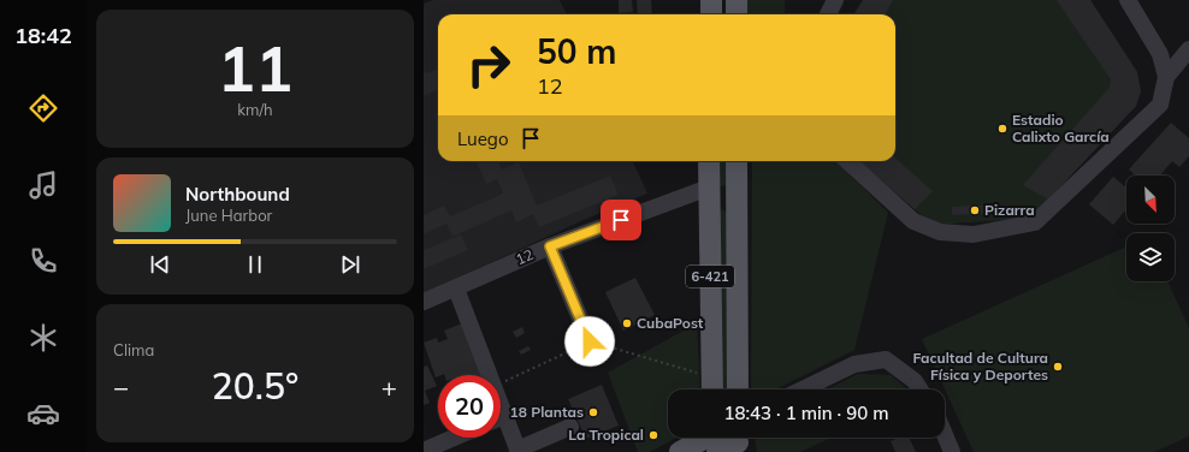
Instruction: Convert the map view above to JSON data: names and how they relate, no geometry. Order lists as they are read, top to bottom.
{
  "streets": {
    "main road": ["6-421"],
    "street": ["12"]
  },
  "crossings": [
    ["12", "6-421"]
  ],
  "places": [
    "Estadio Calixto García",
    "Pizarra",
    "CubaPost",
    "Facultad de Cultura Física y Deportes",
    "18 Plantas",
    "La Tropical"
  ],
  "north": "bottom right",
  "page": {
    "tabs": "18:42",
    "tile": [
      ["11", "km/h"],
      "Clima"
    ],
    "turn": ["50 m", "12"],
    "then": "Luego",
    "song": ["Northbound", "June Harbor"],
    "heat": ["−", "20.5°", "+"],
    "limit": "20",
    "trip": "18:43 · 1 min · 90 m"
  }
}
